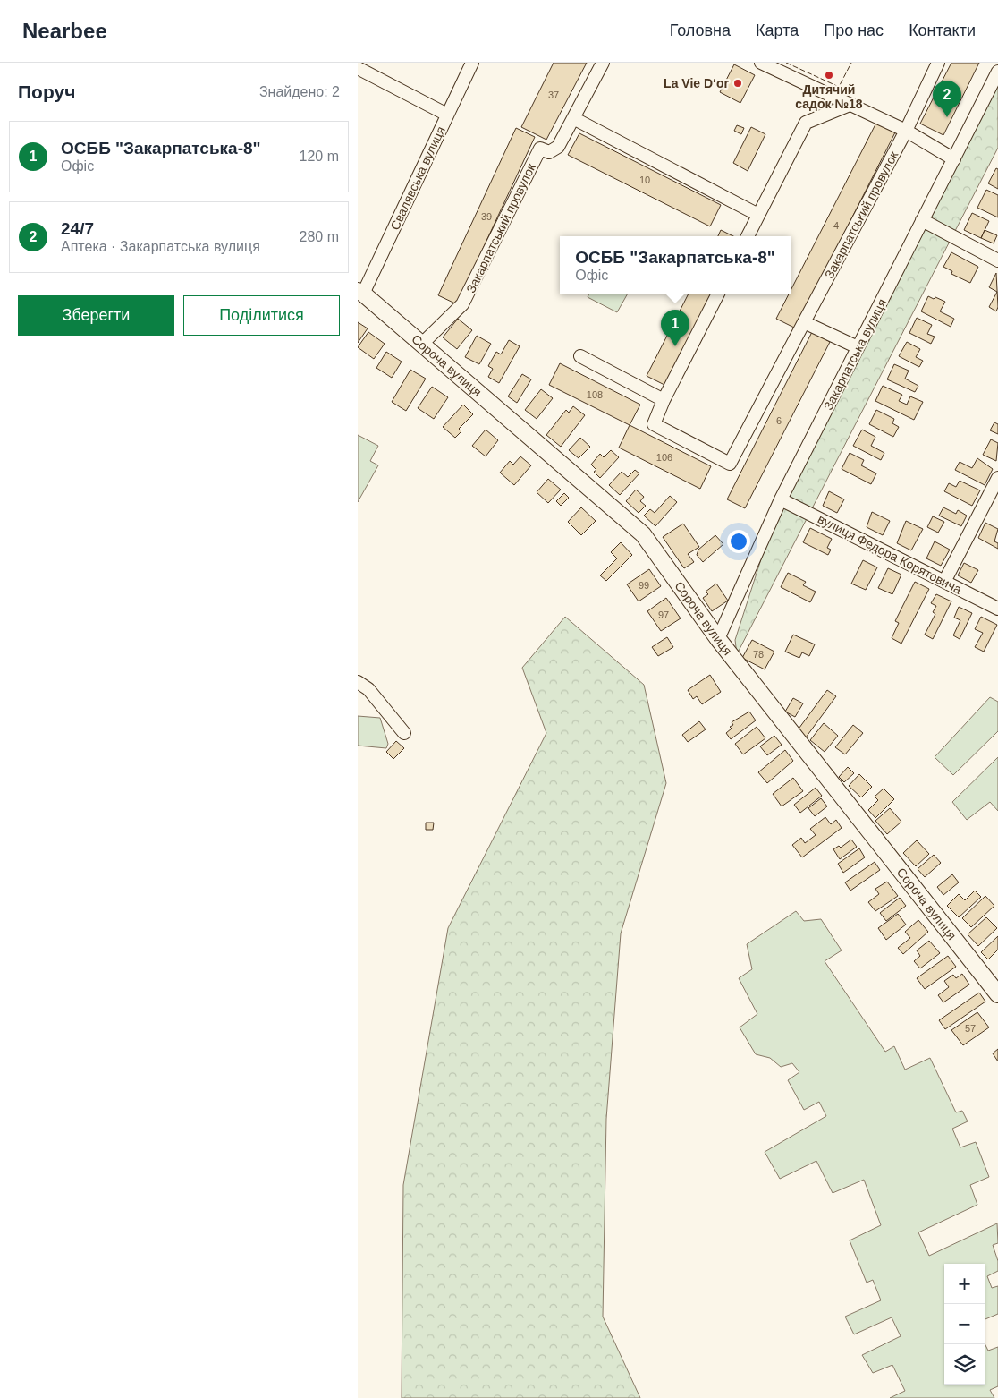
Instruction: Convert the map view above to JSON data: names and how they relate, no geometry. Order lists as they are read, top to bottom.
{
  "streets": {
    "main road": ["Сороча вулиця"],
    "street": [
      "Свалявська вулиця",
      "Закарпатський провулок",
      "Закарпатська вулиця",
      "вулиця Федора Корятовича"
    ]
  },
  "crossings": [
    ["Свалявська вулиця", "Сороча вулиця"],
    ["Закарпатський провулок", "Сороча вулиця"],
    ["Закарпатська вулиця", "Сороча вулиця"],
    ["Закарпатська вулиця", "вулиця Федора Корятовича"]
  ],
  "places": ["Дитячий садок №18", "La Vie D‘or"],
  "house_numbers": [
    "37",
    "10",
    "39",
    "4",
    "108",
    "6",
    "106",
    "99",
    "97",
    "78",
    "57"
  ],
  "page": {
    "header": "Nearbee",
    "nav": [
      "Головна",
      "Карта",
      "Про нас",
      "Контакти"
    ],
    "heading": ["Поруч", "Знайдено: 2"],
    "pins": ["2", "1"],
    "list": [
      {
        "mark": "1",
        "name": "ОСББ \"Закарпатська-8\"",
        "note": "Офіс",
        "value": "120 m"
      },
      {
        "mark": "2",
        "name": "24/7",
        "note": "Аптека · Закарпатська вулиця",
        "value": "280 m"
      }
    ],
    "popup": ["ОСББ \"Закарпатська-8\"", "Офіс"],
    "buttons": ["Зберегти", "Поділитися"],
    "map_buttons": ["+", "−"]
  }
}
